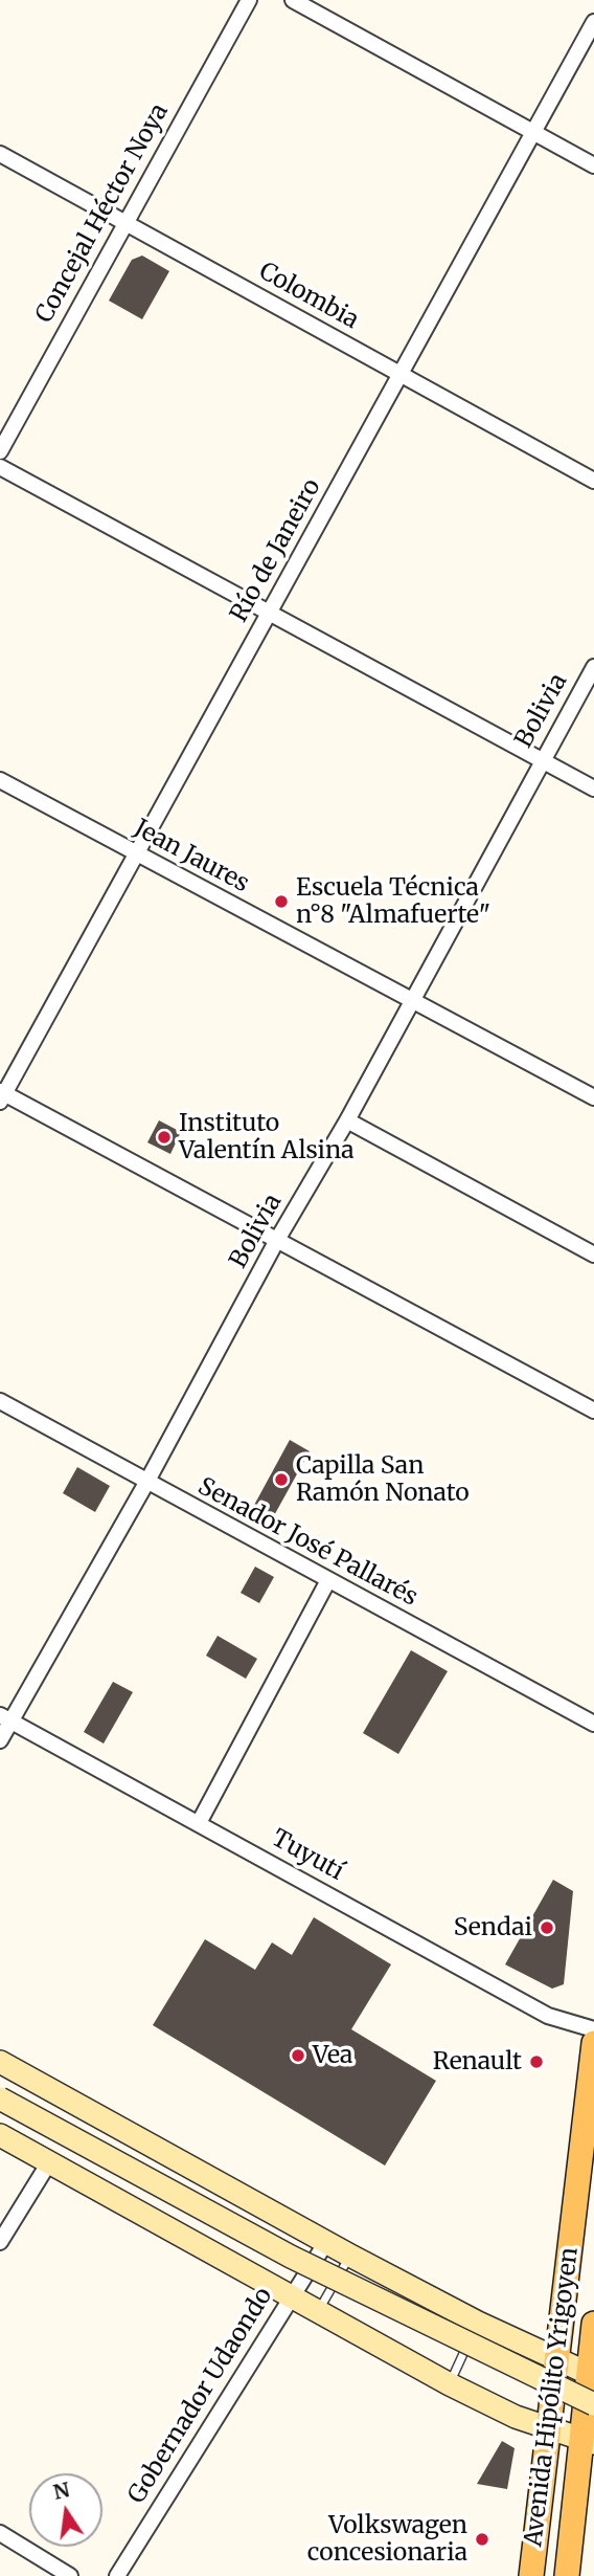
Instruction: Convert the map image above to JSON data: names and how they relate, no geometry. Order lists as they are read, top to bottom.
{
  "streets": {
    "main road": ["Avenida Hipólito Yrigoyen"],
    "street": [
      "Concejal Héctor Noya",
      "Colombia",
      "Río de Janeiro",
      "Bolivia",
      "Jean Jaures",
      "Senador José Pallarés",
      "Tuyutí",
      "Gobernador Udaondo"
    ]
  },
  "crossings": [
    ["Concejal Héctor Noya", "Colombia"],
    ["Colombia", "Río de Janeiro"],
    ["Río de Janeiro", "Jean Jaures"],
    ["Bolivia", "Jean Jaures"],
    ["Bolivia", "Senador José Pallarés"],
    ["Bolivia", "Tuyutí"]
  ],
  "places": [
    "Escuela Técnica n°8 \"Almafuerte\"",
    "Instituto Valentín Alsina",
    "Capilla San Ramón Nonato",
    "Sendai",
    "Vea",
    "Renault",
    "Volkswagen concesionaria"
  ],
  "north": "top"
}
